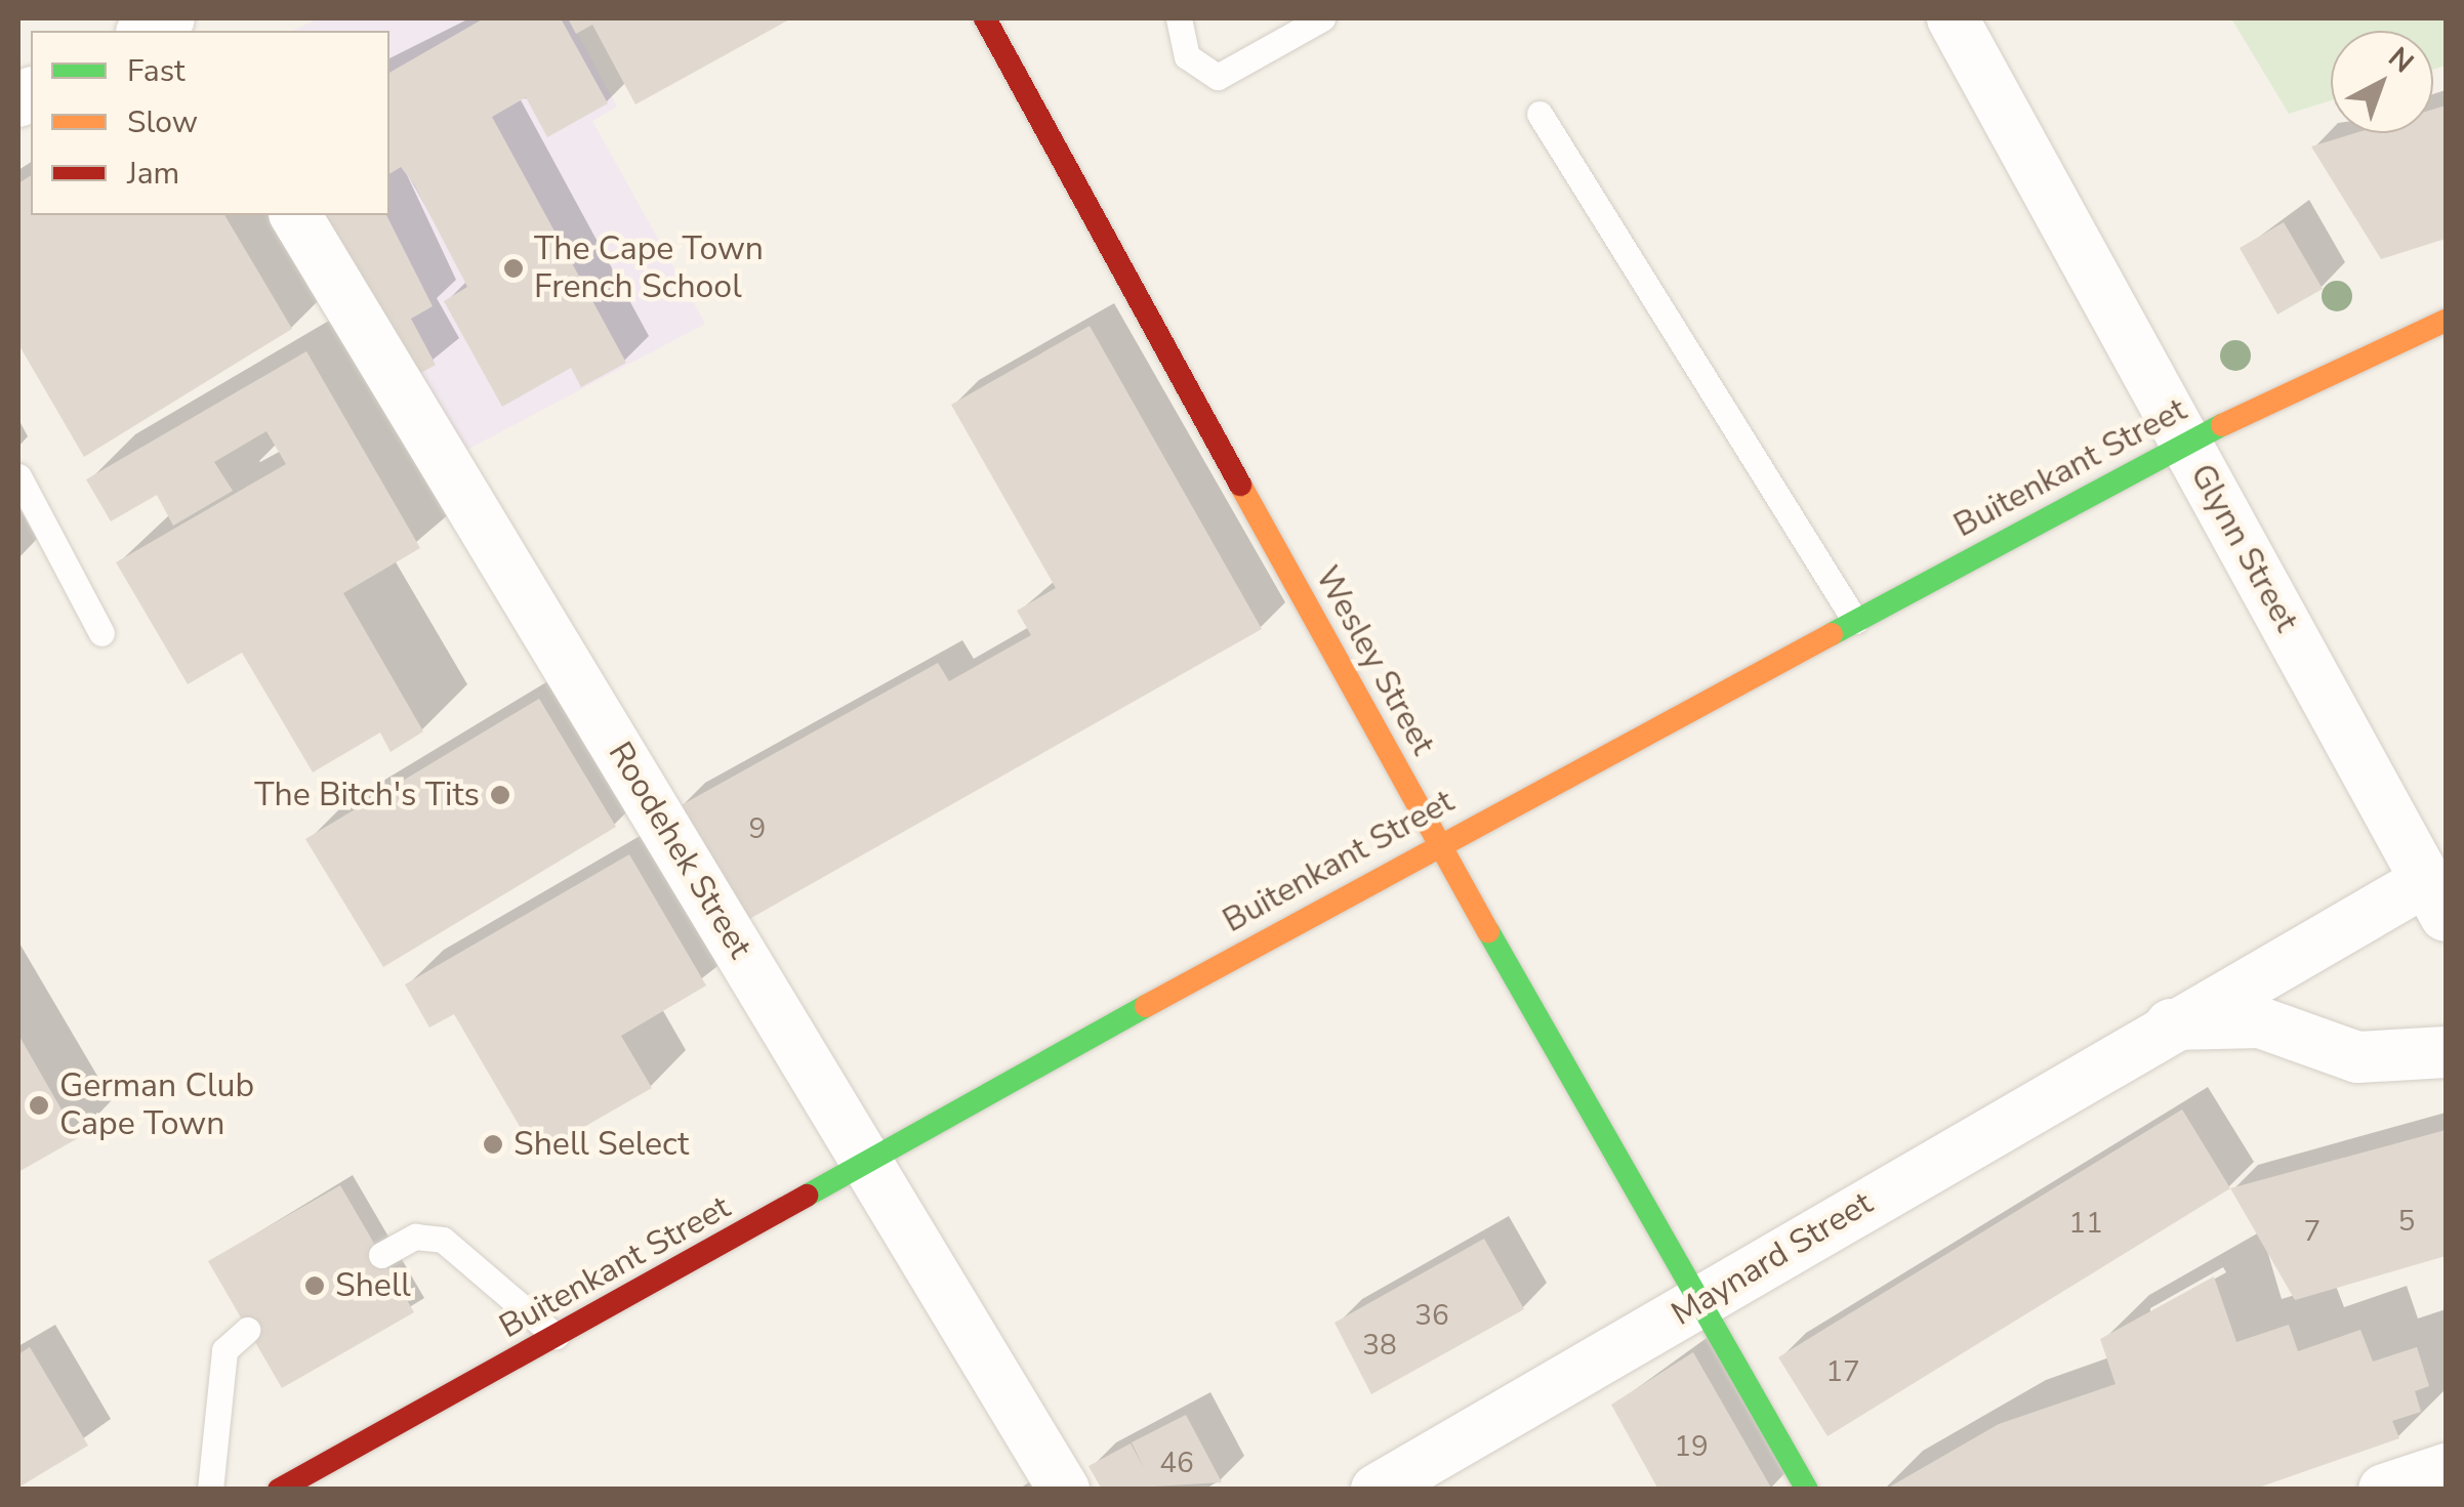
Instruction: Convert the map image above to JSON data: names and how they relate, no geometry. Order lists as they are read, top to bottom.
{
  "streets": {
    "street": [
      "Buitenkant Street",
      "Glynn Street",
      "Wesley Street",
      "Roodehek Street",
      "Maynard Street"
    ]
  },
  "crossings": [
    ["Buitenkant Street", "Glynn Street"],
    ["Buitenkant Street", "Wesley Street"],
    ["Buitenkant Street", "Roodehek Street"],
    ["Glynn Street", "Maynard Street"],
    ["Wesley Street", "Maynard Street"]
  ],
  "places": [
    "The Cape Town French School",
    "The Bitch's Tits",
    "German Club Cape Town",
    "Shell Select",
    "Shell"
  ],
  "house_numbers": [
    "9",
    "5",
    "11",
    "7",
    "36",
    "38",
    "17",
    "19",
    "46"
  ],
  "legend": ["Fast", "Slow", "Jam"],
  "north": "top right"
}
